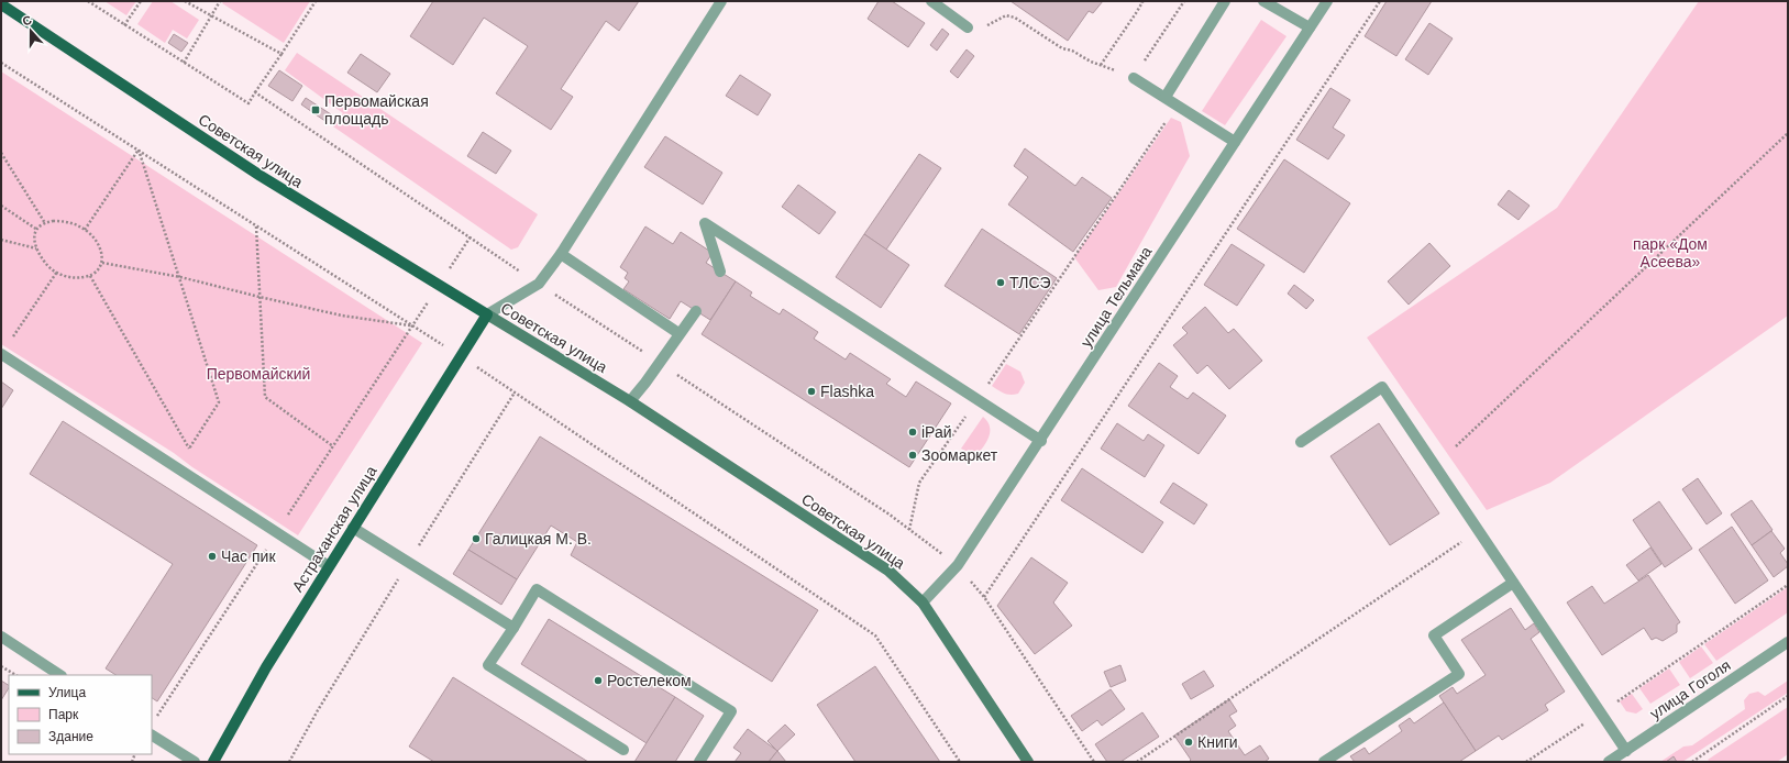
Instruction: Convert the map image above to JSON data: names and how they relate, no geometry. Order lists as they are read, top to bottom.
{
  "streets": {
    "main road": ["Советская улица", "Астраханская улица"],
    "street": ["улица Тельмана", "улица Гоголя"]
  },
  "crossings": [
    ["Советская улица", "улица Тельмана"],
    ["Советская улица", "Астраханская улица"]
  ],
  "parks": ["парк «Дом Асеева»", "Первомайский"],
  "places": {
    "transit": ["Первомайская площадь"],
    "other": [
      "ТЛСЭ",
      "Flashka",
      "iРай",
      "Зоомаркет",
      "Галицкая М. В.",
      "Час пик",
      "Ростелеком",
      "Книги"
    ]
  },
  "legend": ["Улица", "Парк", "Здание"],
  "north": "top"
}
